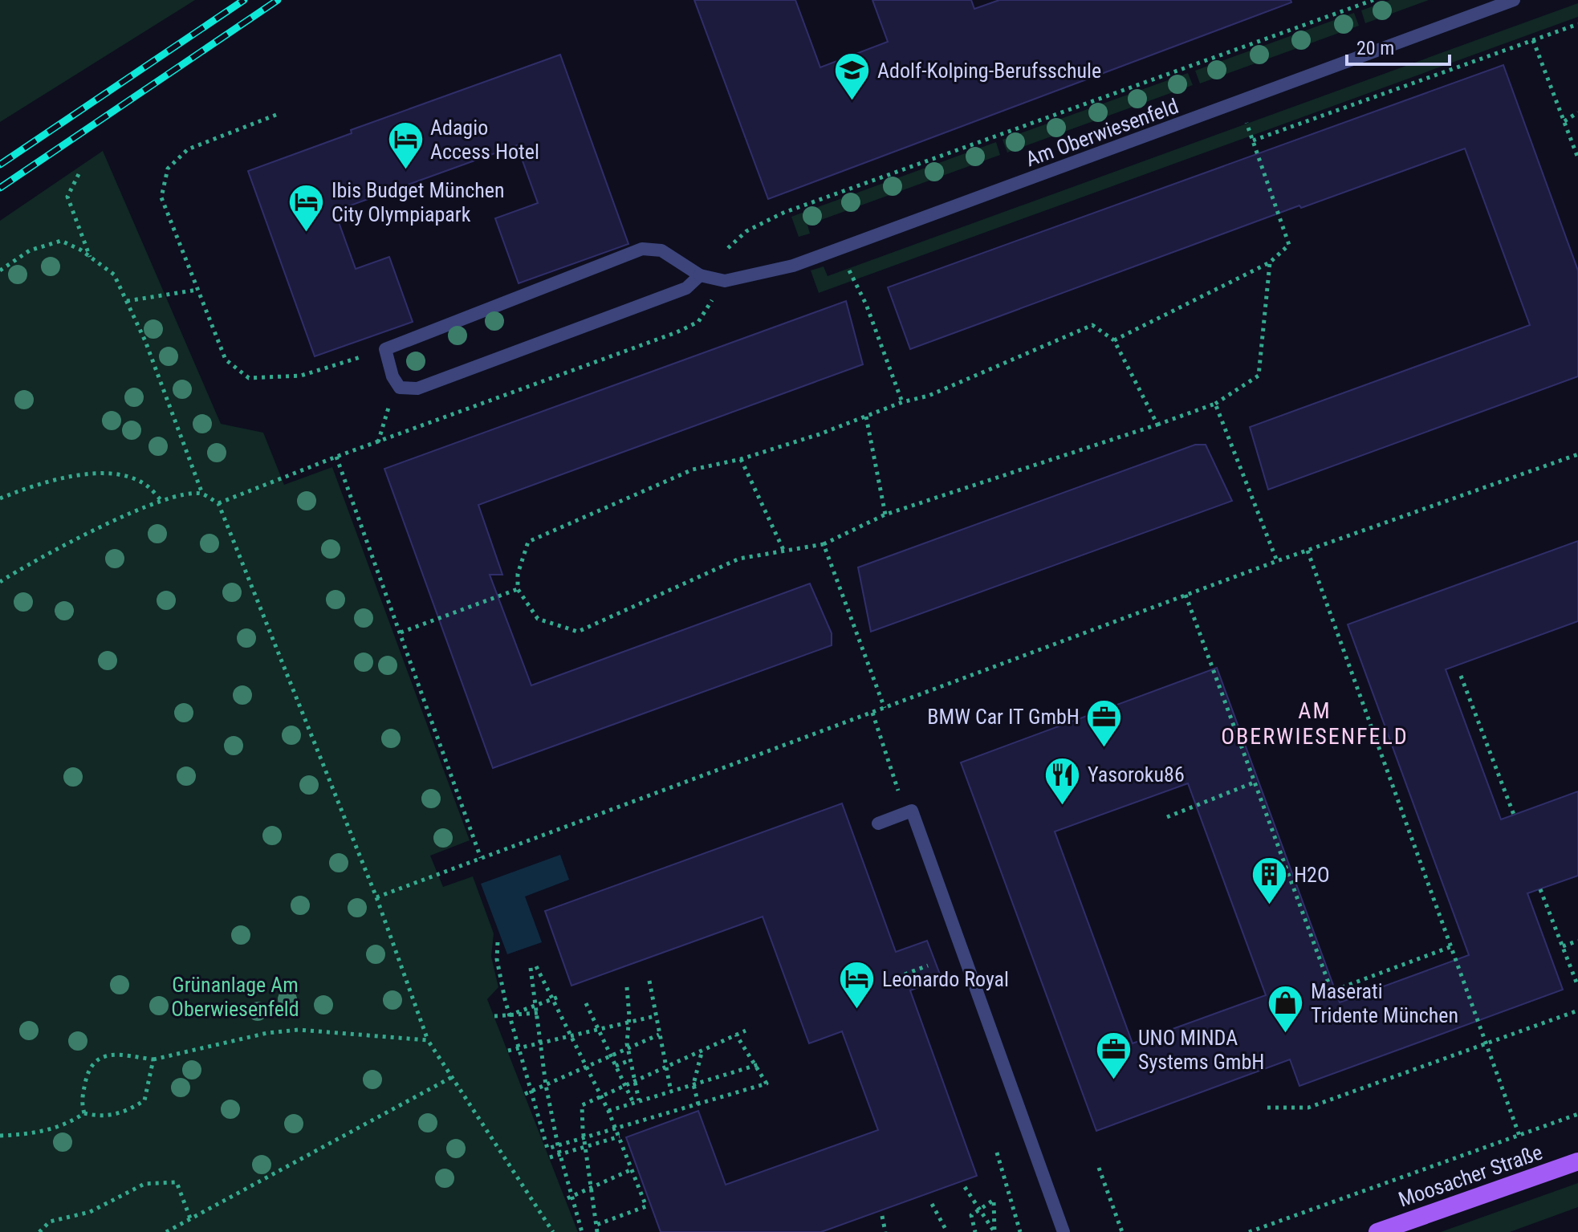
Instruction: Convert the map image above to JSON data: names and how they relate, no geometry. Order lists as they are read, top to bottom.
{
  "streets": {
    "main road": ["Moosacher Straße"],
    "street": ["Am Oberwiesenfeld"]
  },
  "districts": ["AM OBERWIESENFELD"],
  "parks": ["Grünanlage Am Oberwiesenfeld"],
  "places": {
    "school or university": ["Adolf-Kolping-Berufsschule"],
    "hotel": ["Adagio Access Hotel", "Ibis Budget München City Olympiapark", "Leonardo Royal"],
    "office": ["BMW Car IT GmbH", "UNO MINDA Systems GmbH"],
    "restaurant": ["Yasoroku86"],
    "building": ["H2O"],
    "shop": ["Maserati Tridente München"]
  },
  "scale_bar": "20 m"
}
